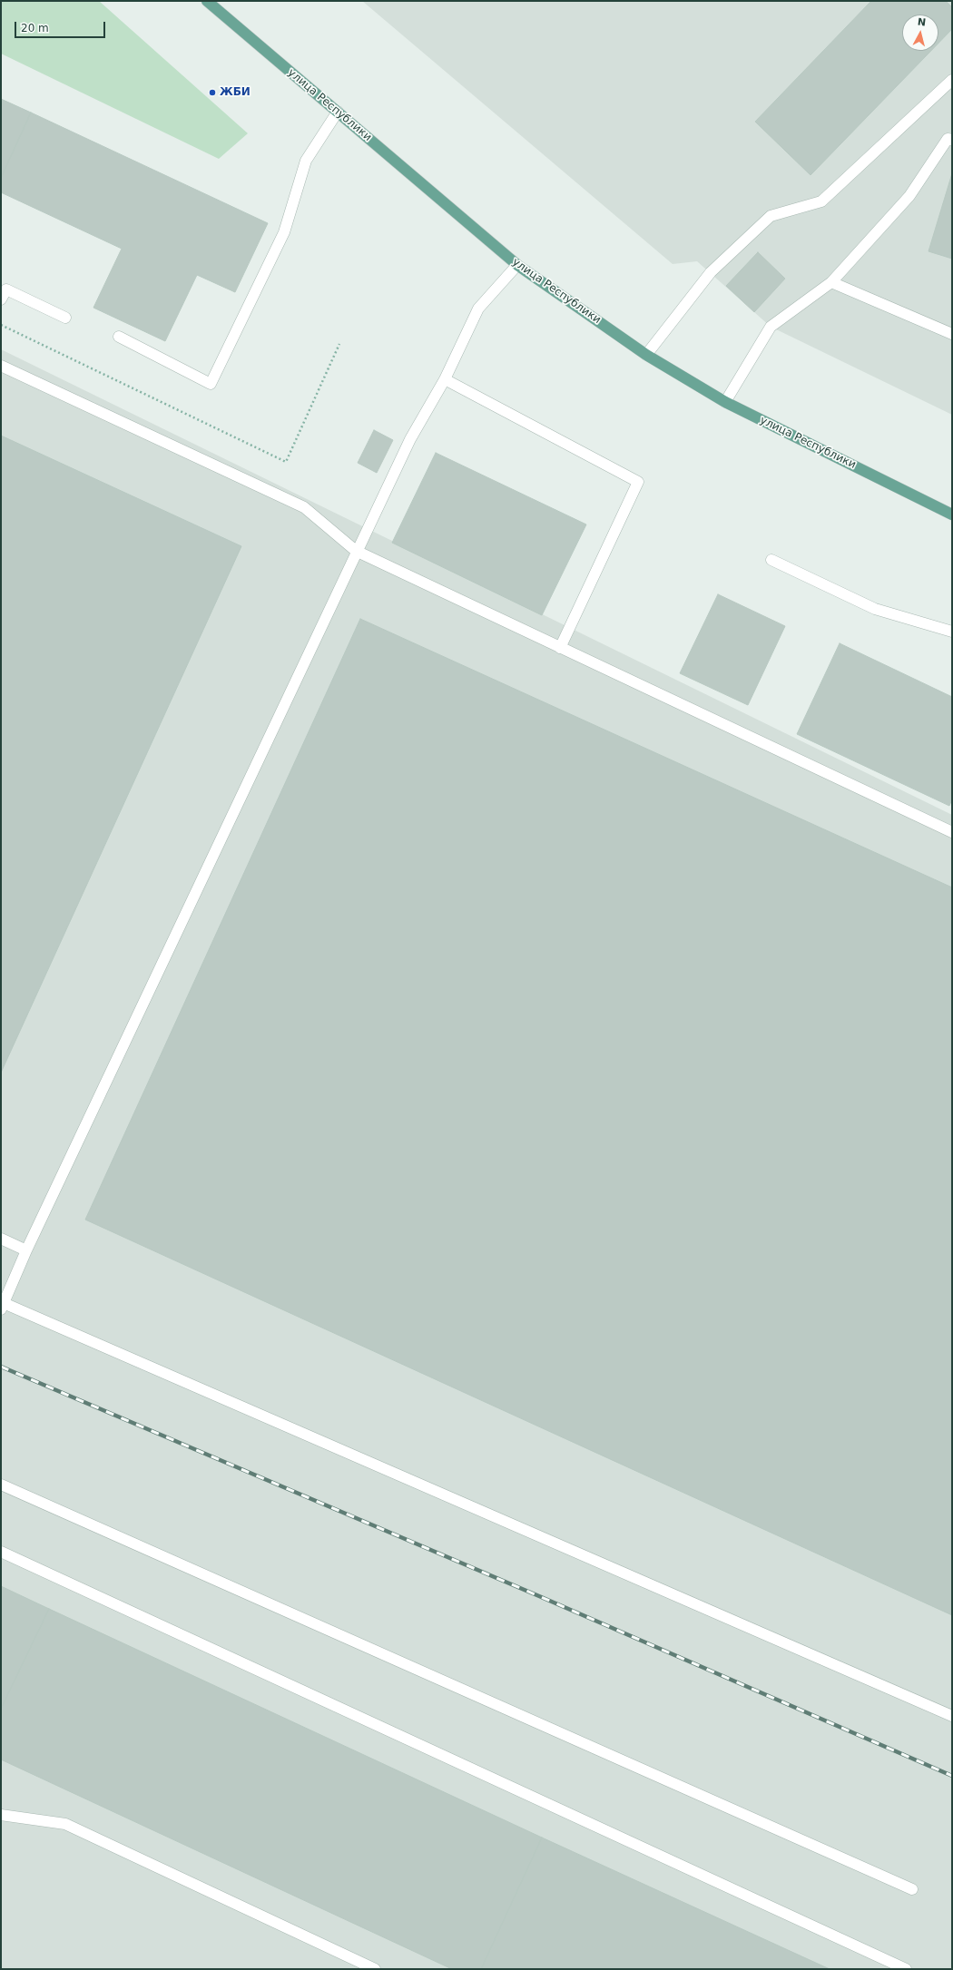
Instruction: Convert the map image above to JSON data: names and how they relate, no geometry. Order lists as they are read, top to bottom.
{
  "streets": {
    "main road": ["улица Республики"]
  },
  "places": ["ЖБИ"],
  "scale_bar": "20 m",
  "north": "top"
}
